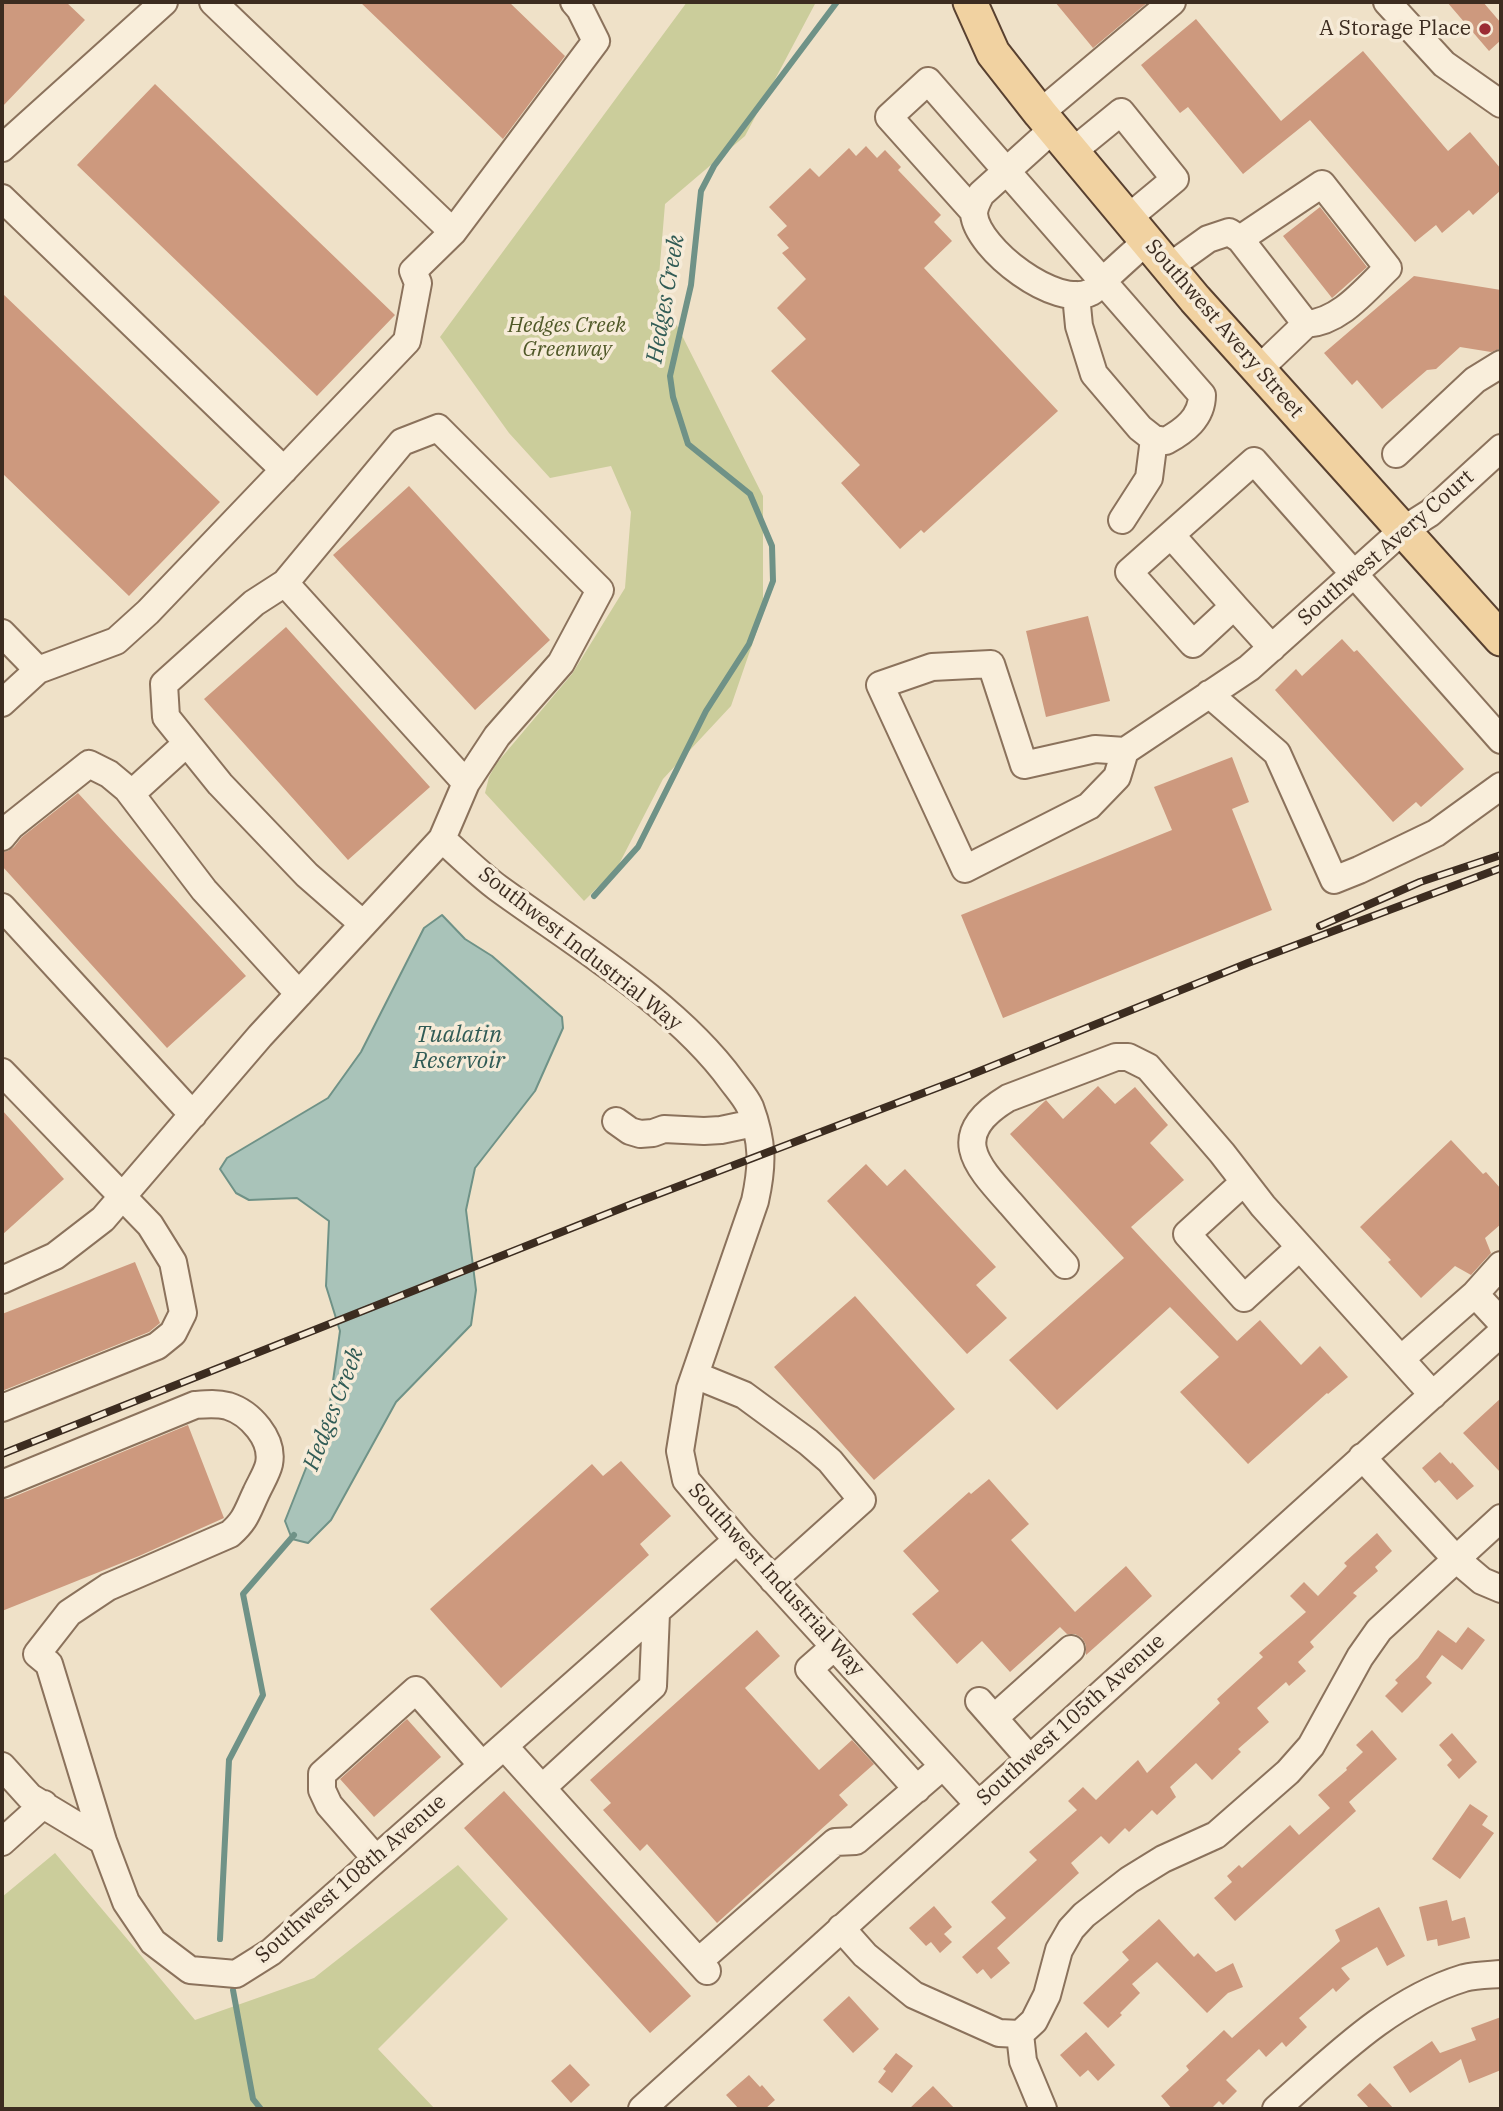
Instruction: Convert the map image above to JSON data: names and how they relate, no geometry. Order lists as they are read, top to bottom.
{
  "streets": {
    "main road": ["Southwest Avery Street"],
    "street": [
      "Southwest Avery Court",
      "Southwest Industrial Way",
      "Southwest 105th Avenue",
      "Southwest 108th Avenue"
    ]
  },
  "crossings": [
    ["Southwest Avery Street", "Southwest Avery Court"],
    ["Southwest Industrial Way", "Southwest 105th Avenue"],
    ["Southwest Industrial Way", "Southwest 108th Avenue"]
  ],
  "water": ["Hedges Creek", "Tualatin Reservoir"],
  "parks": ["Hedges Creek Greenway"],
  "places": ["A Storage Place"]
}
